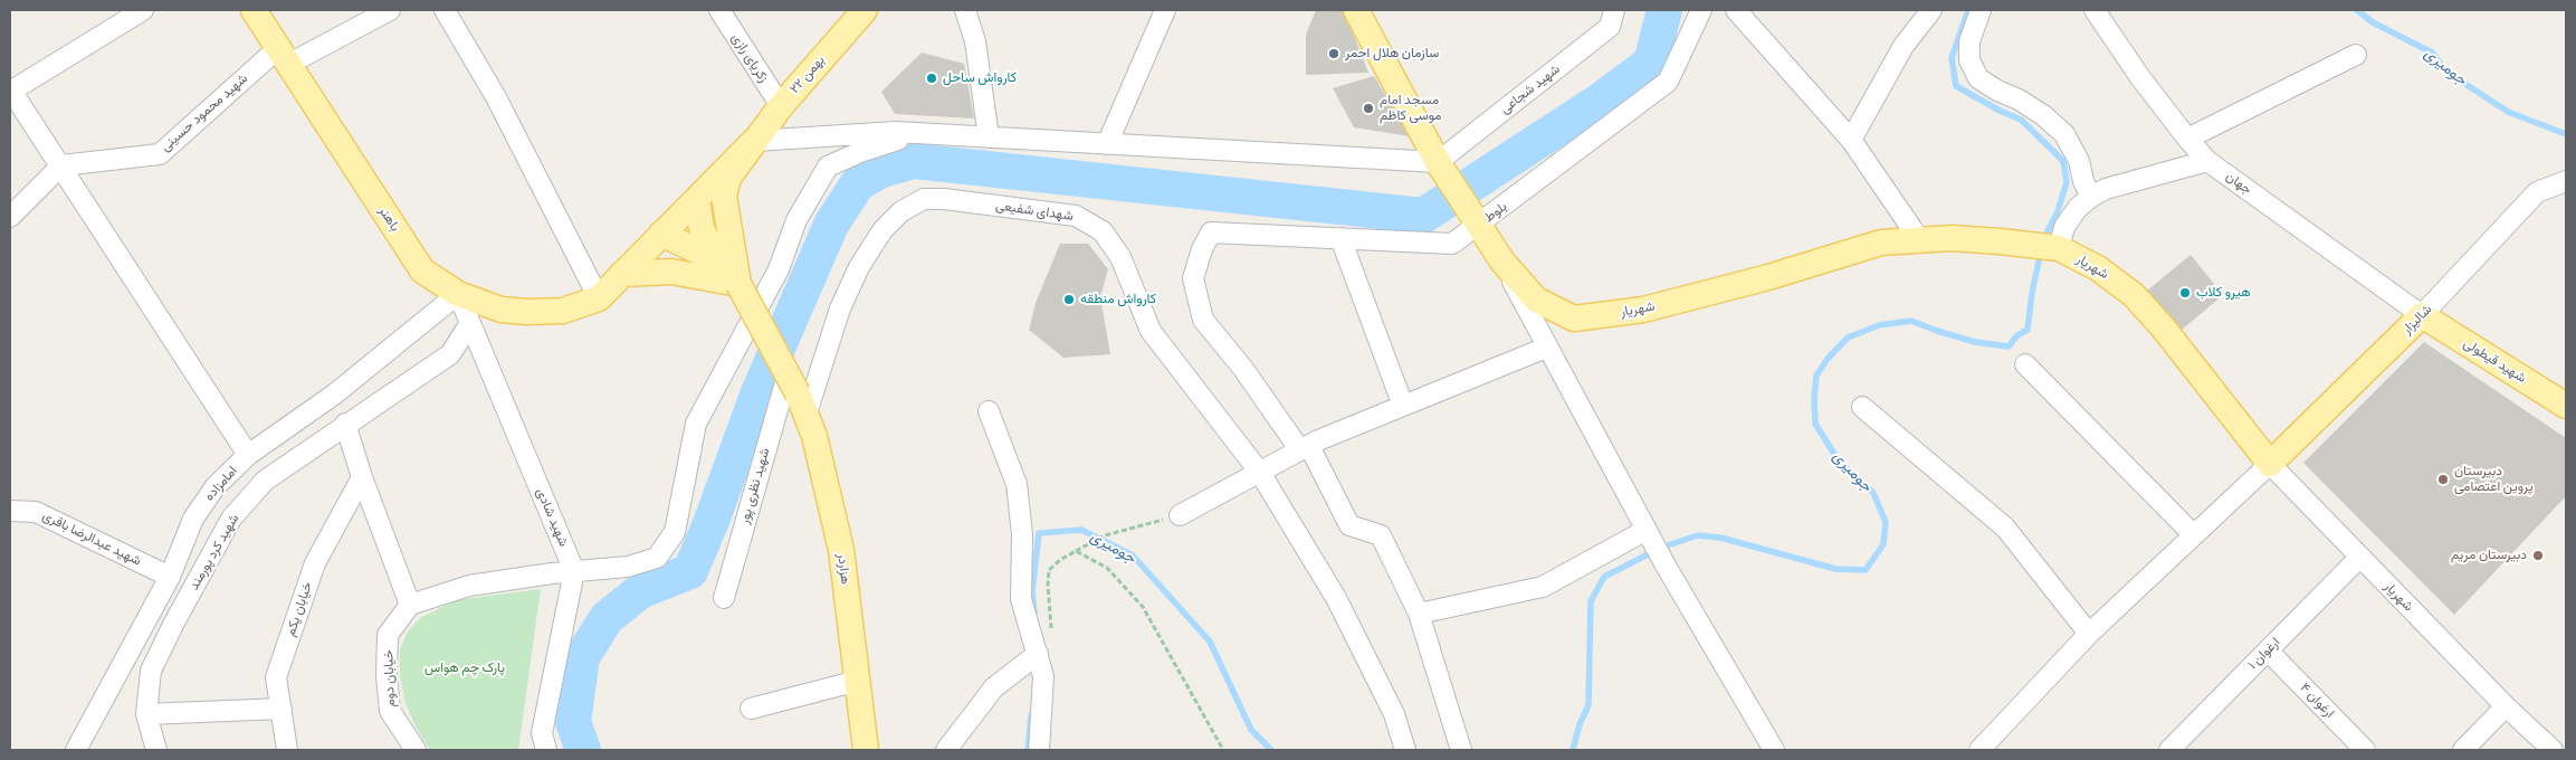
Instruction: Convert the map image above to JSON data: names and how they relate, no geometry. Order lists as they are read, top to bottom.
{
  "streets": {
    "main road": [
      "۲۲ بهمن",
      "باهنر",
      "شهریار",
      "شالیزار",
      "شهید قیطولی",
      "هزاردر"
    ],
    "street": [
      "زکریای رازی",
      "شهید شجاعی",
      "شهید محمود حسینی",
      "جهان",
      "شهدای شفیعی",
      "بلوط",
      "امامزاده",
      "شهید نظری پور",
      "شهید شادی",
      "شهید عبدالرضا باقری",
      "شهید کرد پورمند",
      "خیابان یکم",
      "ارغوان ۱",
      "خیابان دوم",
      "ارغوان ۴"
    ]
  },
  "crossings": [
    ["زکریای رازی", "۲۲ بهمن"],
    ["شهید شجاعی", "شهریار"],
    ["شهید محمود حسینی", "باهنر"],
    ["جهان", "شالیزار"],
    ["جهان", "شهید قیطولی"],
    ["شهدای شفیعی", "شهید نظری پور"],
    ["شهدای شفیعی", "هزاردر"],
    ["بلوط", "شهریار"],
    ["باهنر", "امامزاده"],
    ["باهنر", "شهید شادی"],
    ["شهریار", "شالیزار"],
    ["شهریار", "ارغوان ۱"],
    ["شالیزار", "شهید قیطولی"],
    ["امامزاده", "شهید شادی"],
    ["امامزاده", "شهید عبدالرضا باقری"],
    ["شهید نظری پور", "هزاردر"],
    ["شهید شادی", "شهید کرد پورمند"],
    ["ارغوان ۱", "ارغوان ۴"]
  ],
  "water": ["جومیری"],
  "parks": ["پارک چم هواس"],
  "places": [
    "سازمان هلال احمر",
    "کارواش ساحل",
    "مسجد امام موسی کاظم",
    "هیرو کلاب",
    "کارواش منطقه",
    "دبیرستان پروین اعتصامی",
    "دبیرستان مریم"
  ]
}
